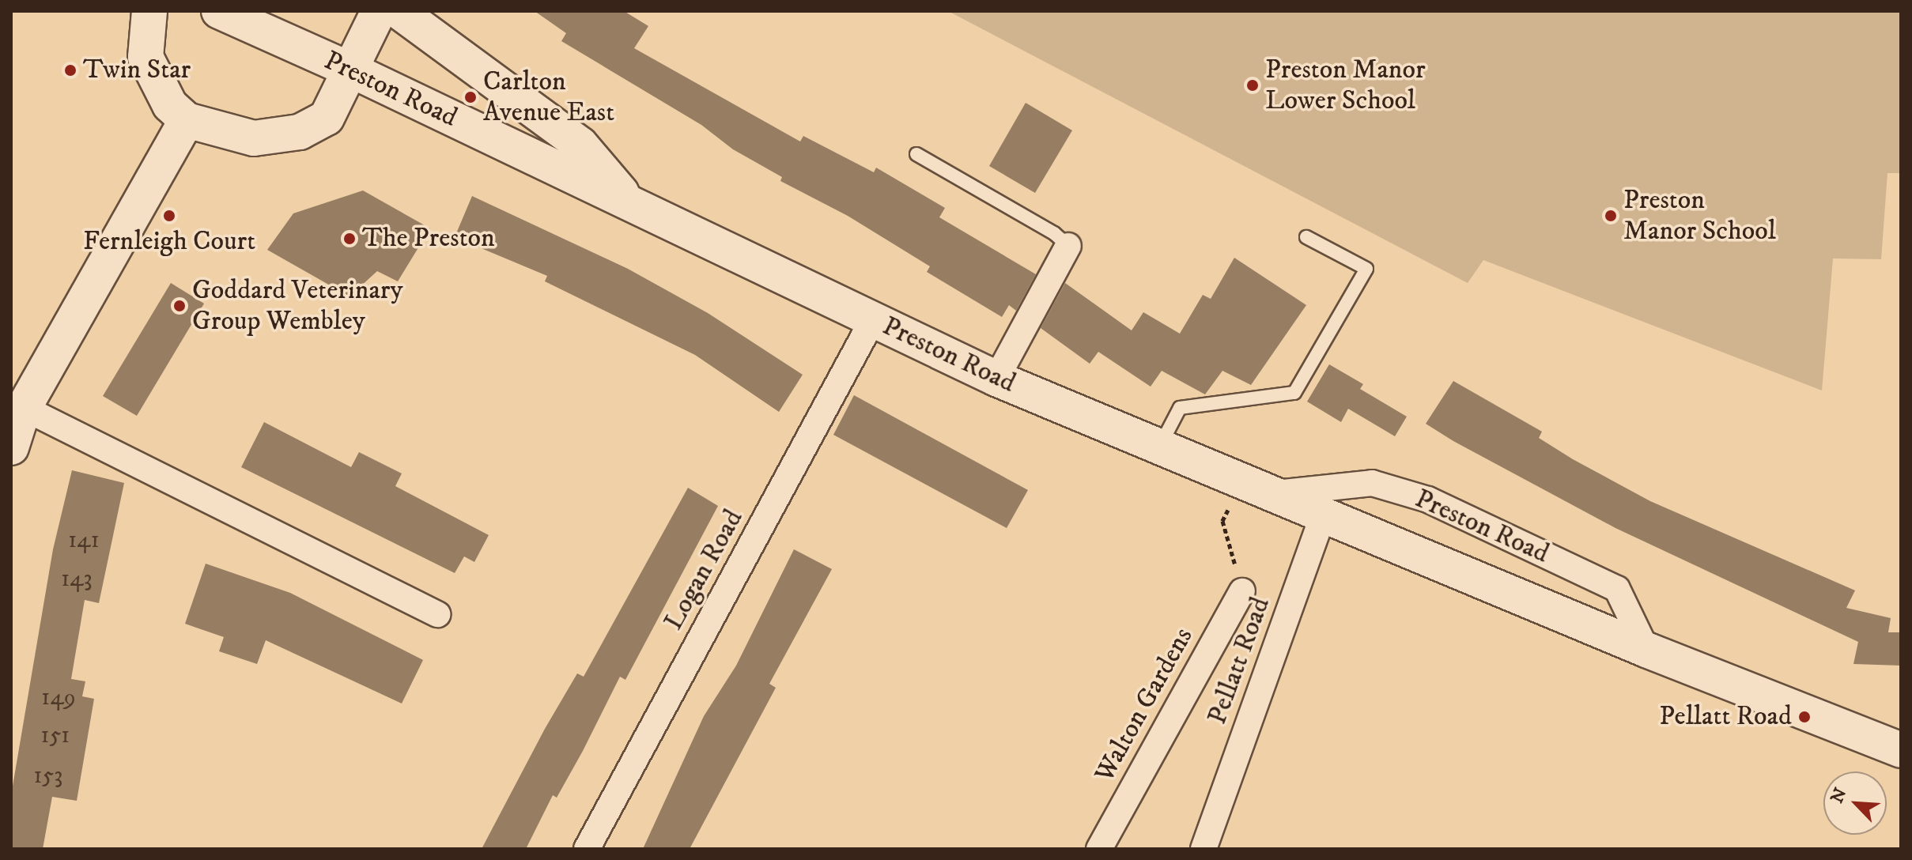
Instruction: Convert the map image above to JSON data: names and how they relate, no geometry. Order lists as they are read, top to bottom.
{
  "streets": {
    "street": [
      "Preston Road",
      "Logan Road",
      "Pellatt Road",
      "Walton Gardens"
    ]
  },
  "crossings": [
    ["Preston Road", "Logan Road"],
    ["Preston Road", "Pellatt Road"]
  ],
  "places": [
    "Twin Star",
    "Preston Manor Lower School",
    "Carlton Avenue East",
    "Fernleigh Court",
    "Preston Manor School",
    "The Preston",
    "Goddard Veterinary Group Wembley",
    "Pellatt Road"
  ],
  "house_numbers": [
    "141",
    "143",
    "149",
    "151",
    "153"
  ],
  "north": "top left"
}
